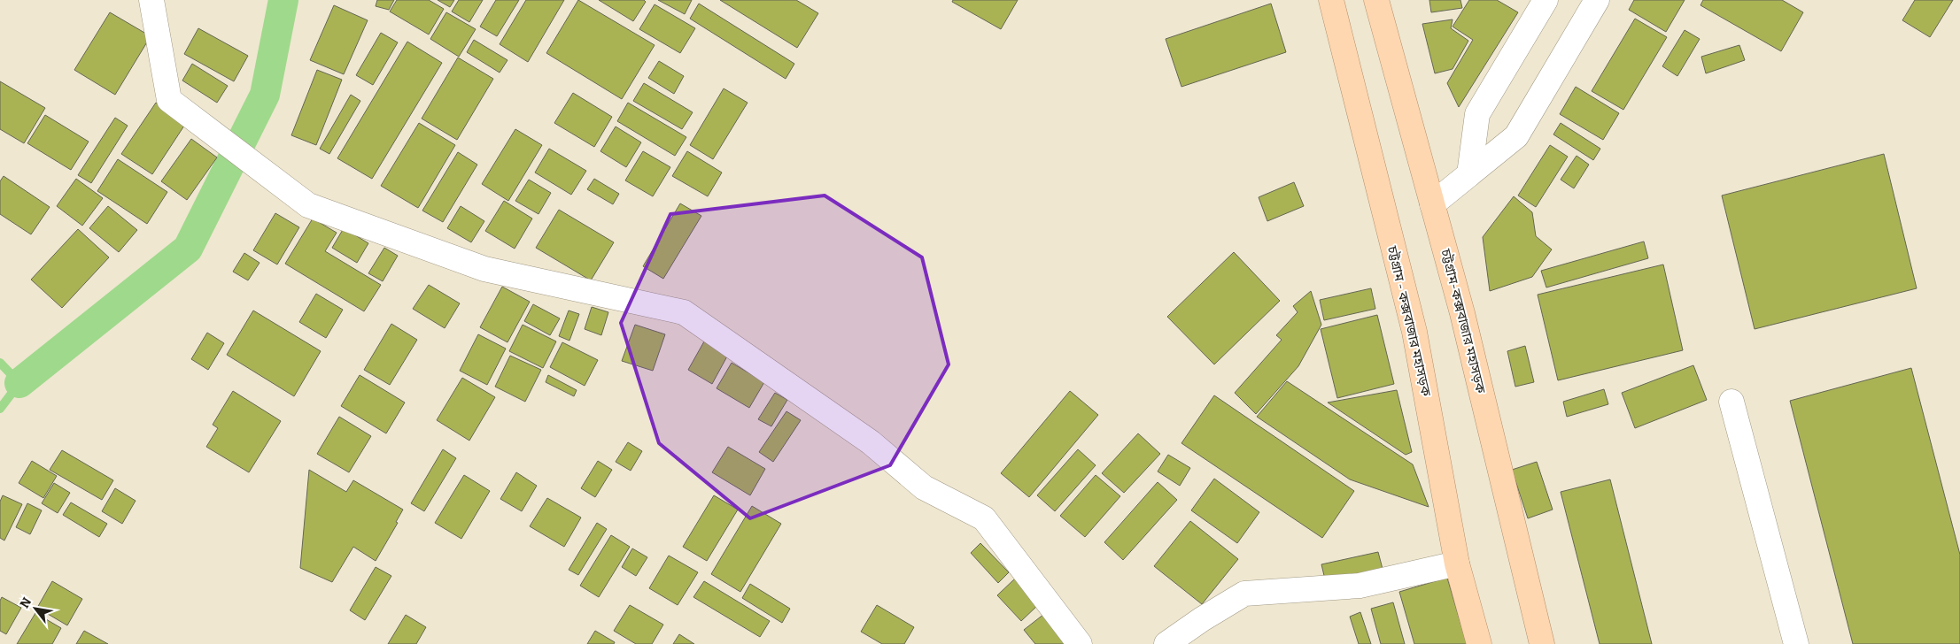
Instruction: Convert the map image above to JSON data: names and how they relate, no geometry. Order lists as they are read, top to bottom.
{
  "streets": {
    "highway": ["চট্টগ্রাম - কক্সবাজার মহাসড়ক", "চট্টগ্রাম-কক্সবাজার মহাসড়ক"]
  },
  "north": "top left"
}
